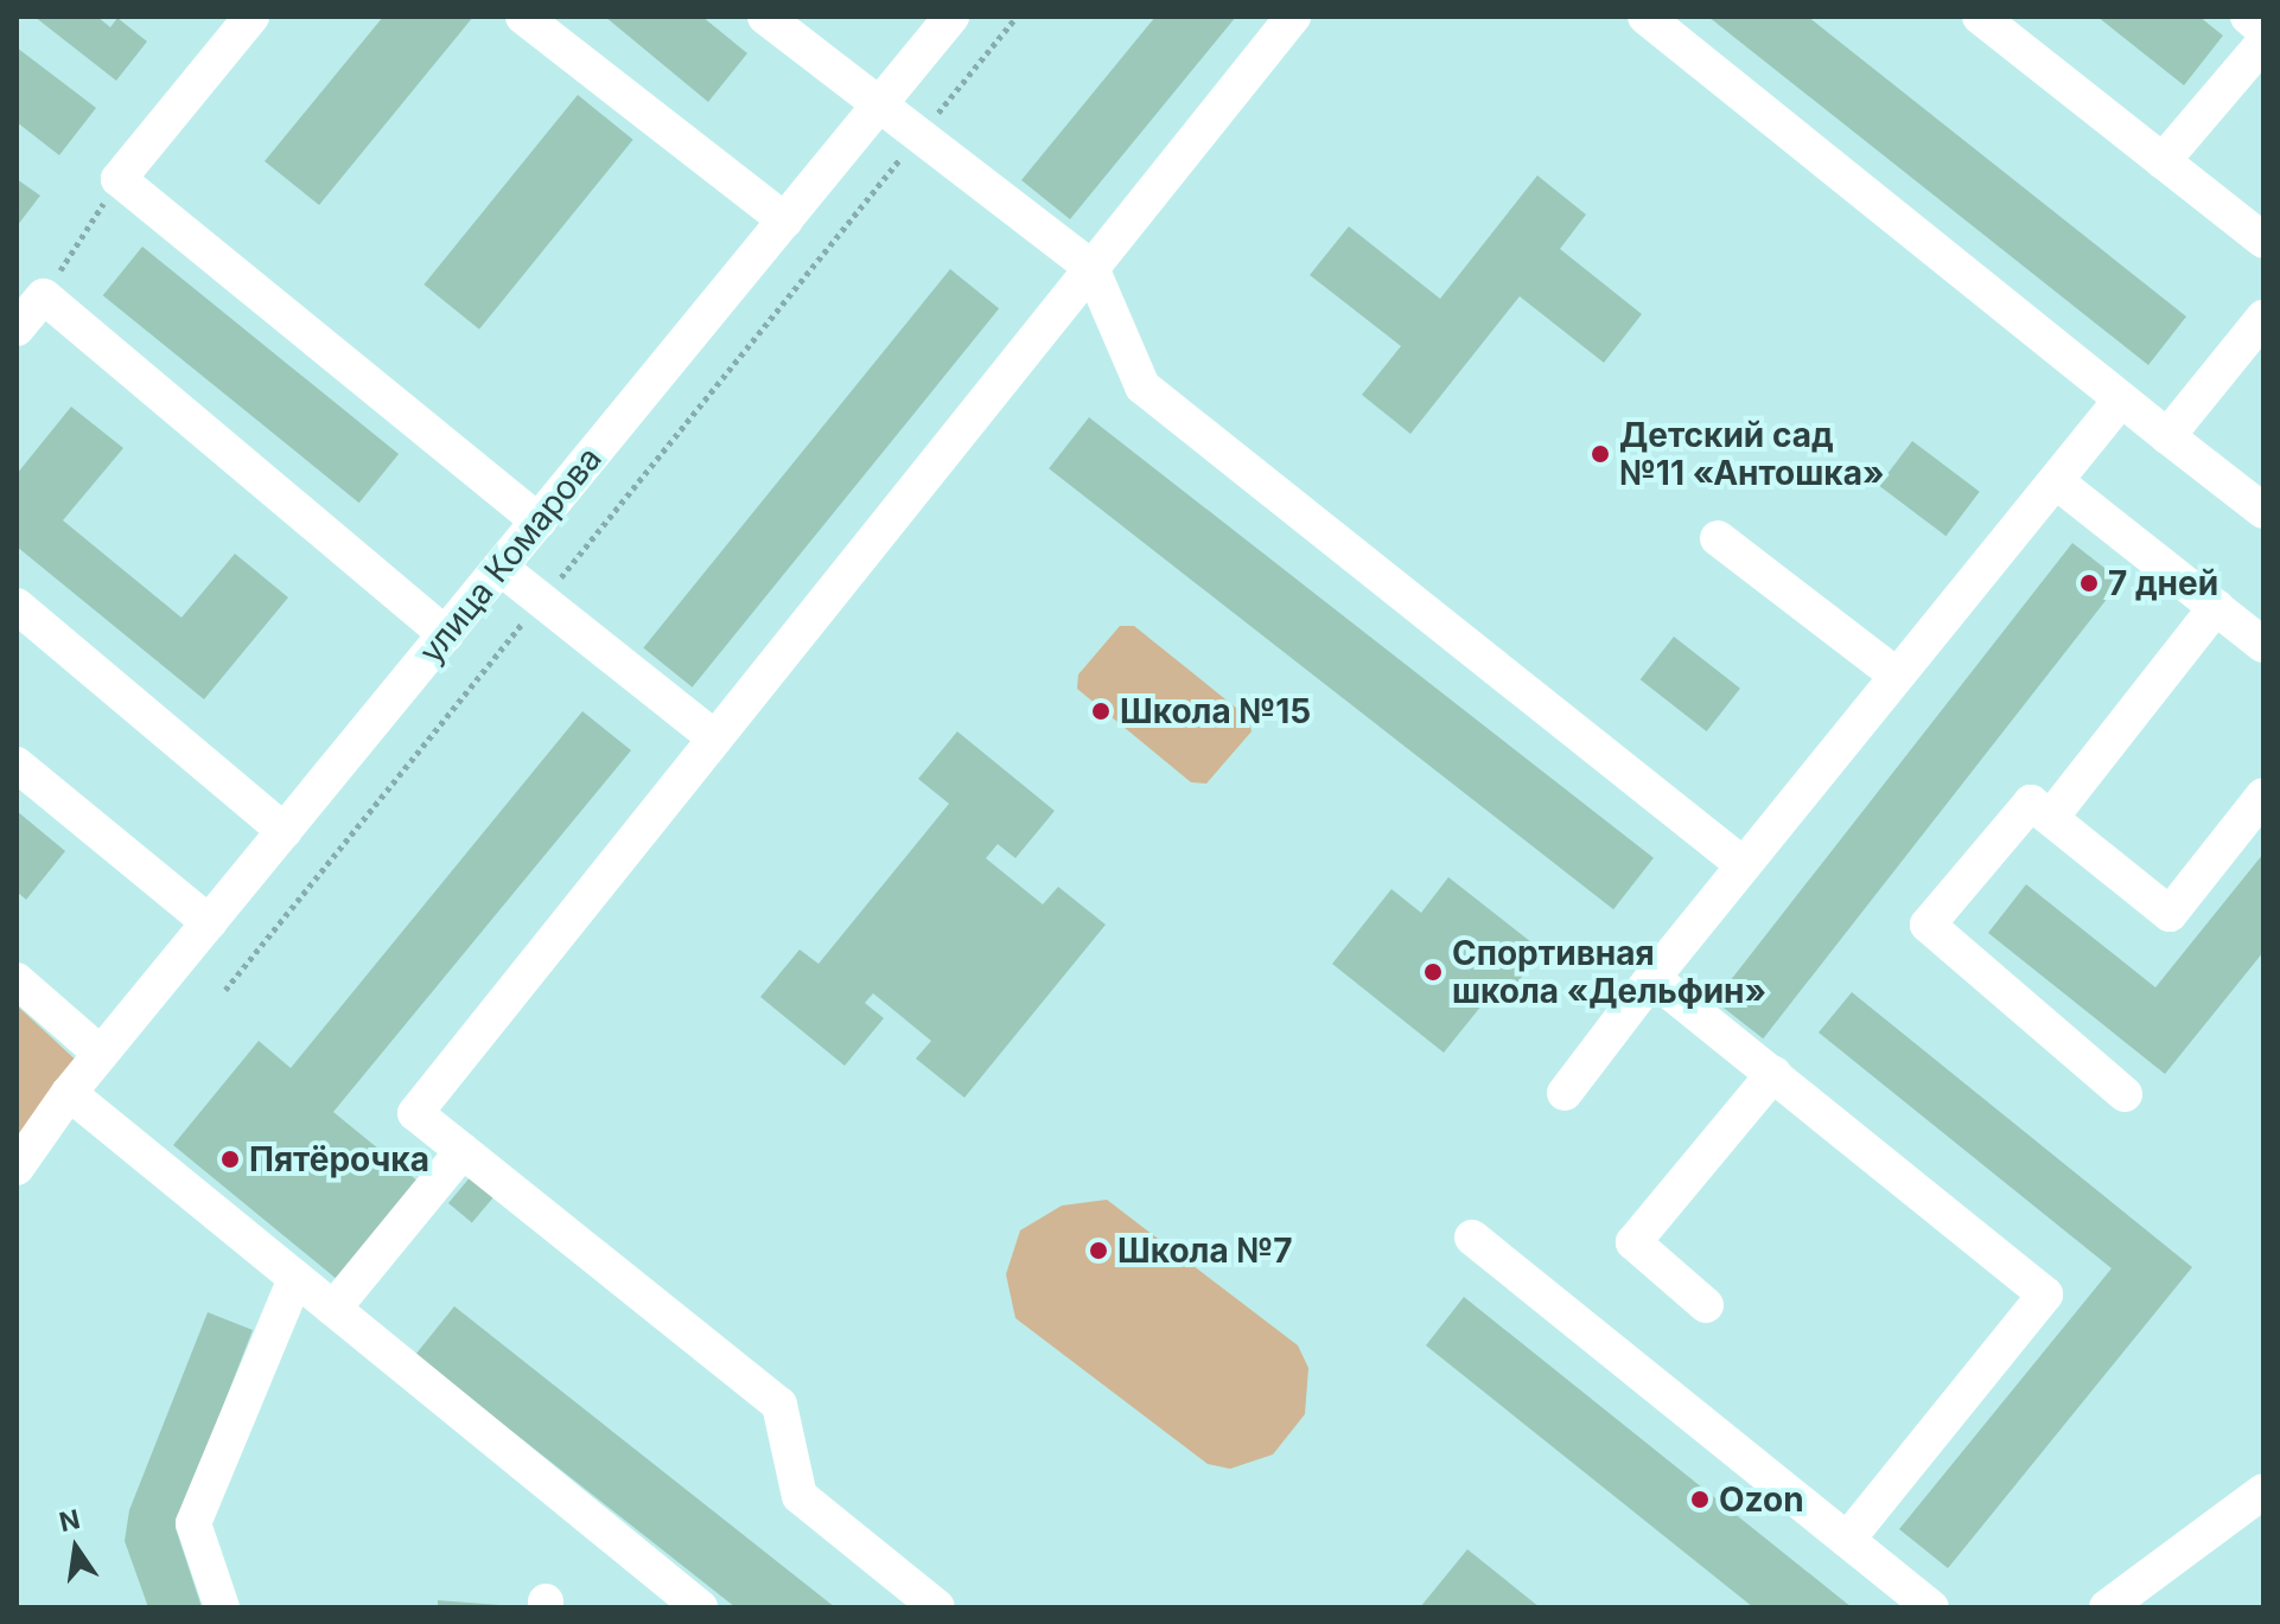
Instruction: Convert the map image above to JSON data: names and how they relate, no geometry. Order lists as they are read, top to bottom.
{
  "streets": {
    "street": ["улица Комарова"]
  },
  "places": [
    "Детский сад №11 «Антошка»",
    "7 дней",
    "Школа №15",
    "Спортивная школа «Дельфин»",
    "Пятёрочка",
    "Школа №7",
    "Ozon"
  ],
  "north": "top"
}
